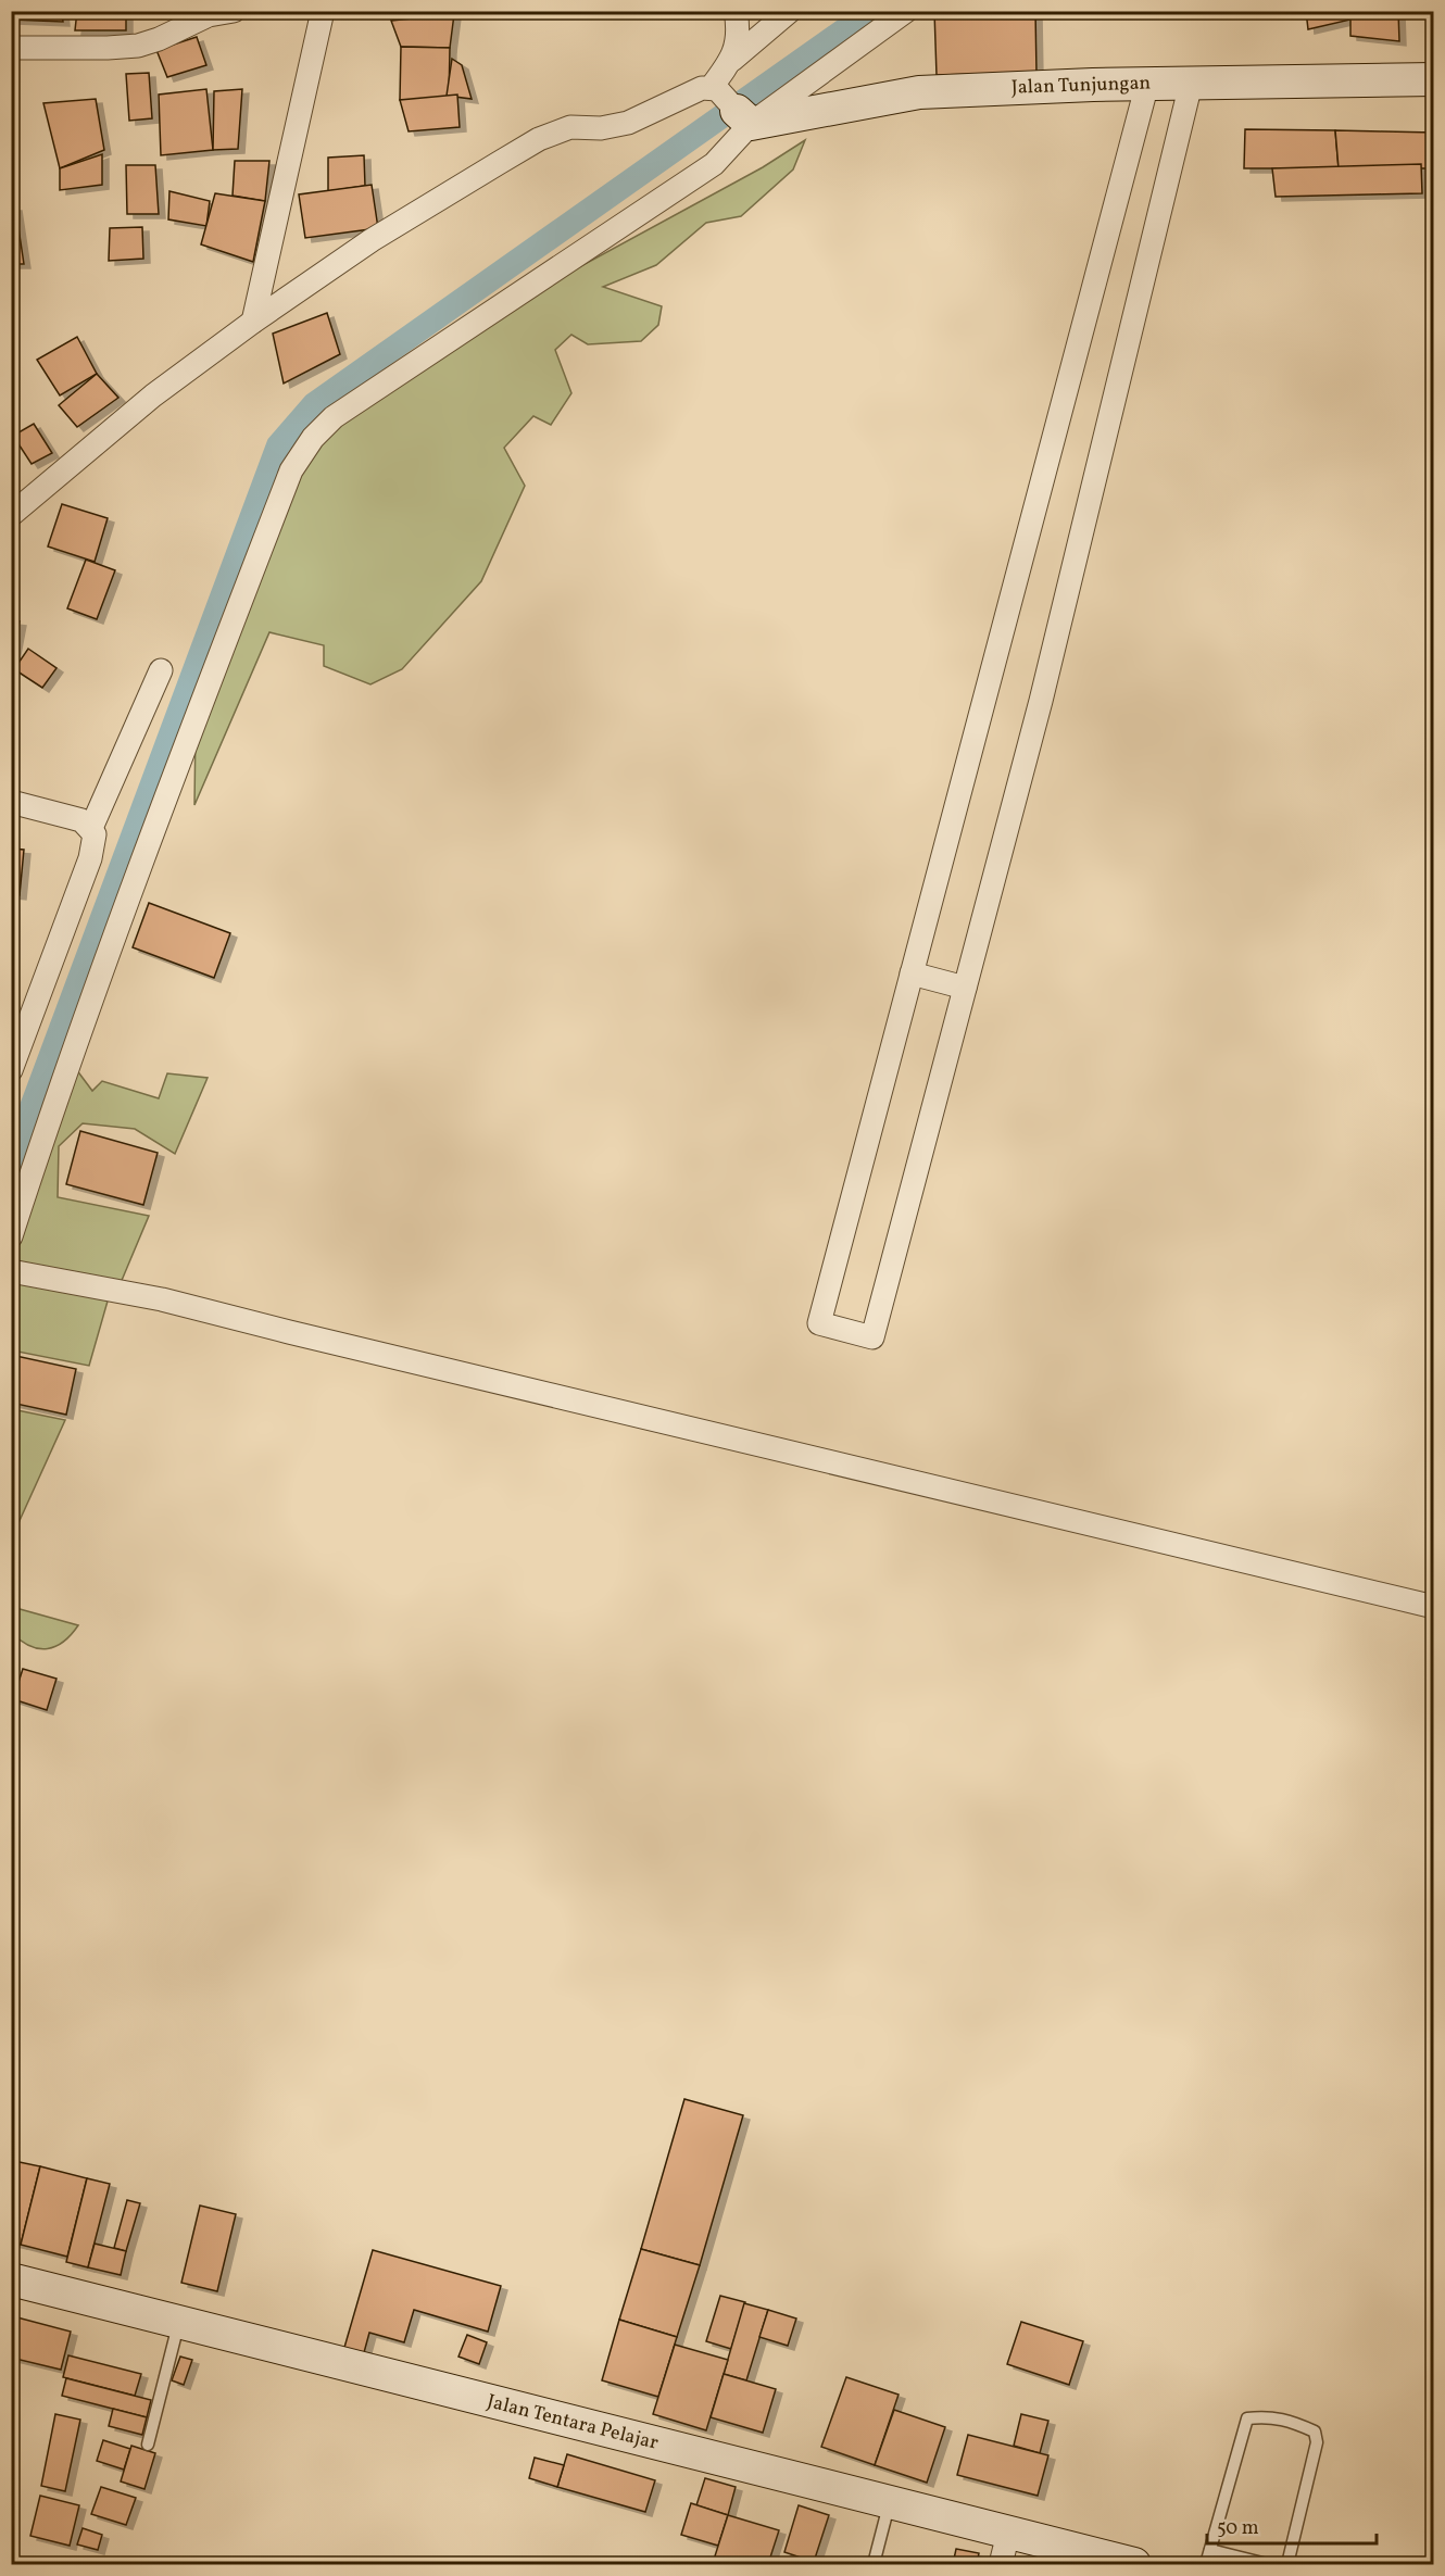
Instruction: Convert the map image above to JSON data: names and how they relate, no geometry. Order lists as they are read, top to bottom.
{
  "streets": {
    "main road": ["Jalan Tunjungan", "Jalan Tentara Pelajar"]
  },
  "scale_bar": "50 m"
}
